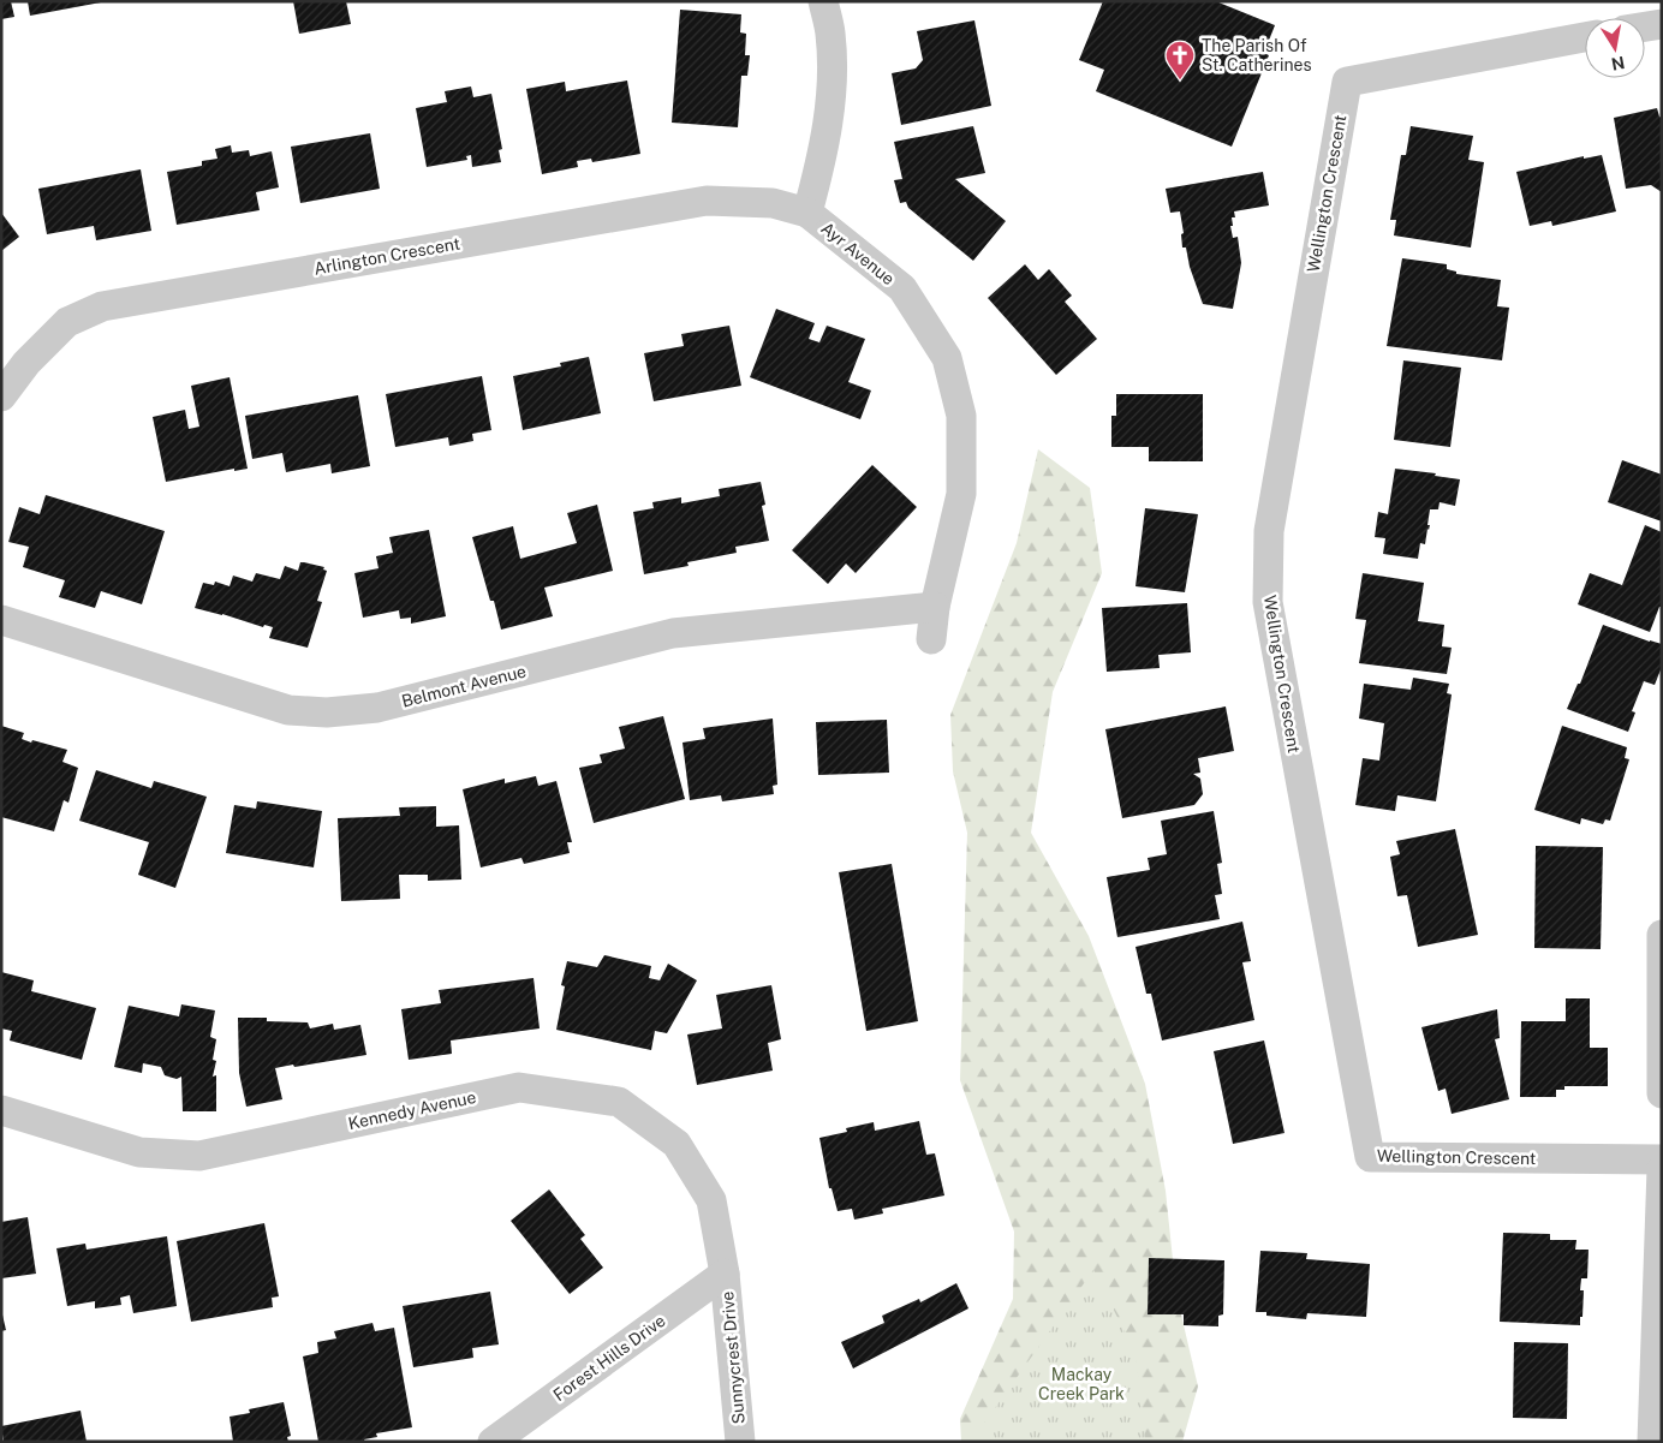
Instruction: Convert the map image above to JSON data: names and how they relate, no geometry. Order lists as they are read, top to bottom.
{
  "streets": {
    "street": [
      "Wellington Crescent",
      "Ayr Avenue",
      "Arlington Crescent",
      "Belmont Avenue",
      "Kennedy Avenue",
      "Forest Hills Drive",
      "Sunnycrest Drive"
    ]
  },
  "crossings": [
    ["Ayr Avenue", "Arlington Crescent"],
    ["Ayr Avenue", "Belmont Avenue"],
    ["Kennedy Avenue", "Forest Hills Drive"],
    ["Kennedy Avenue", "Sunnycrest Drive"],
    ["Forest Hills Drive", "Sunnycrest Drive"]
  ],
  "parks": ["Mackay Creek Park"],
  "places": {
    "church": ["The Parish Of St. Catherines"]
  },
  "north": "bottom"
}
